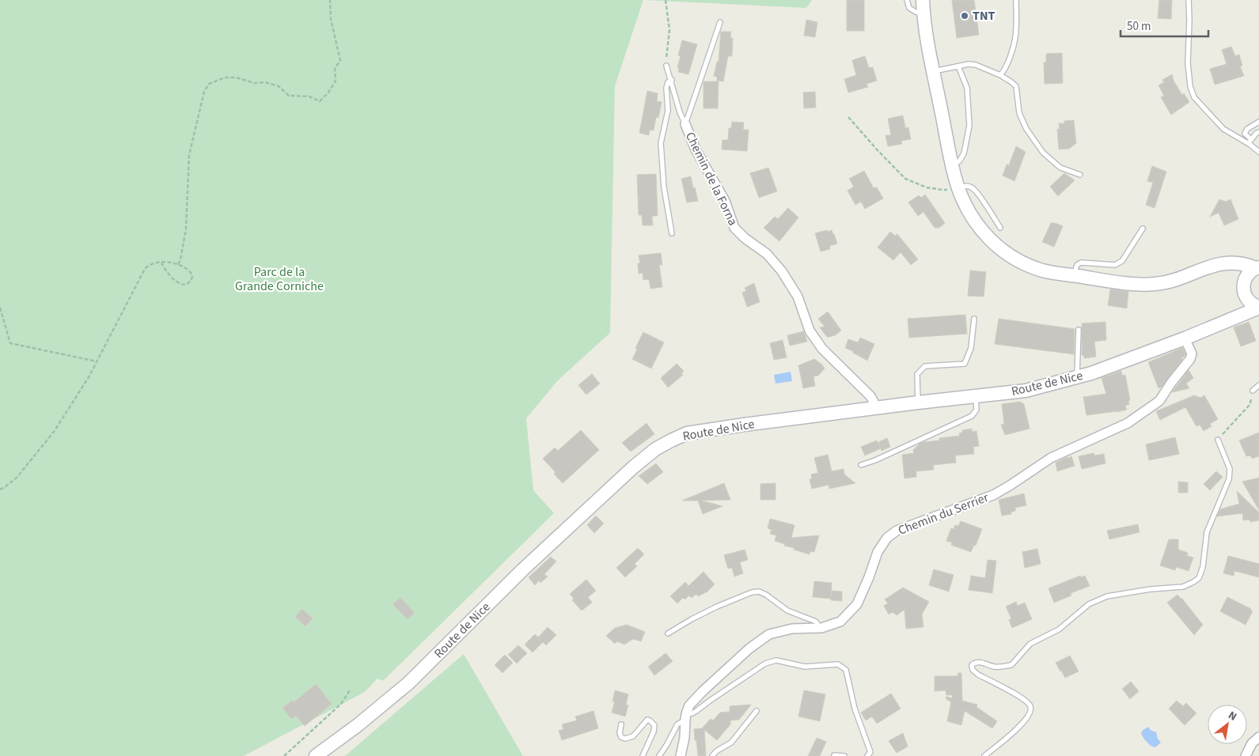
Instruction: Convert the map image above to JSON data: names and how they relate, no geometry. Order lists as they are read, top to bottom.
{
  "streets": {
    "main road": ["Route de Nice"],
    "street": ["Chemin de la Forna", "Chemin du Serrier"]
  },
  "crossings": [
    ["Chemin de la Forna", "Route de Nice"],
    ["Route de Nice", "Chemin du Serrier"]
  ],
  "parks": ["Parc de la Grande Corniche"],
  "places": ["TNT"],
  "scale_bar": "50 m",
  "north": "top right"
}
